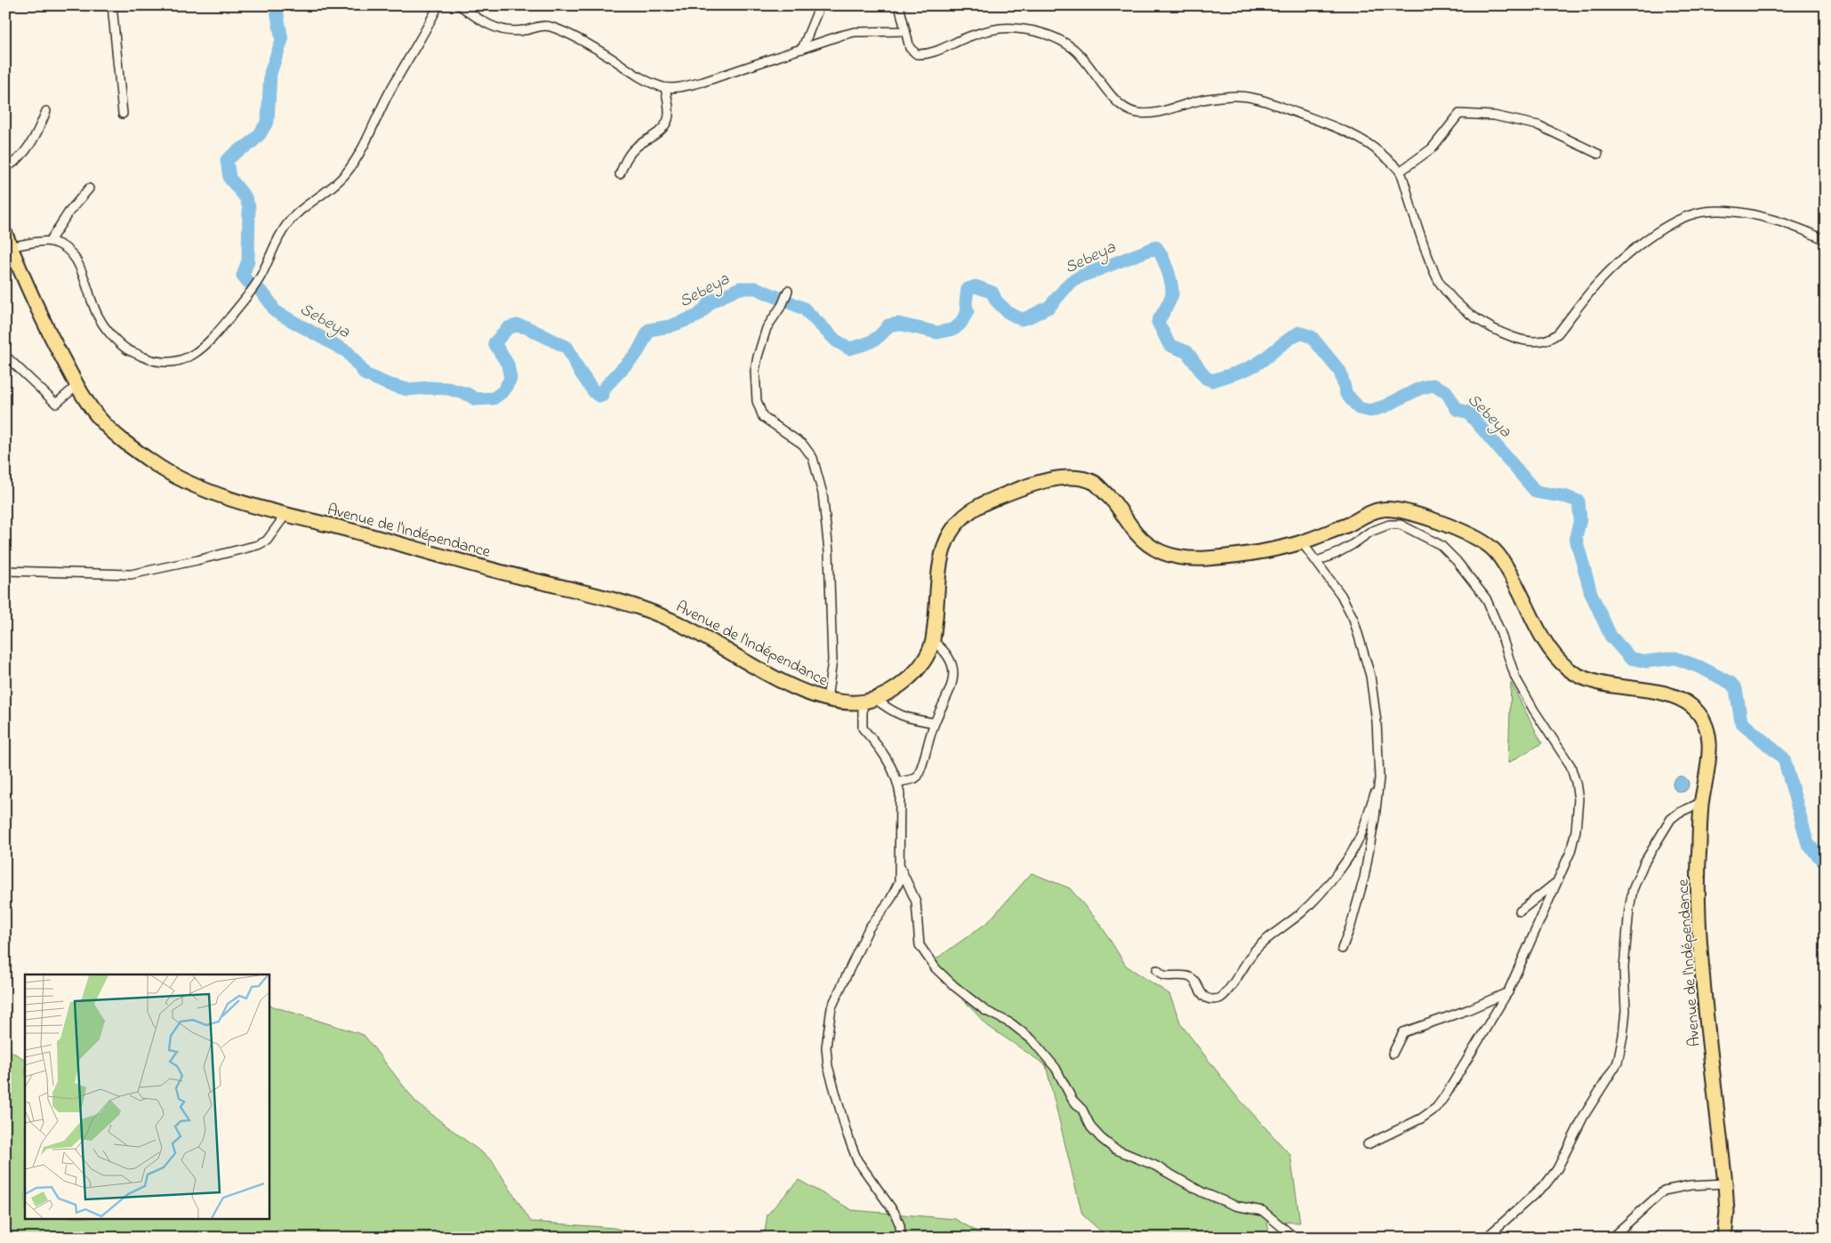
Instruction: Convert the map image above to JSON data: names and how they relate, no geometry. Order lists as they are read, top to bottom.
{
  "streets": {
    "highway": ["Avenue de l'Indépendance"]
  },
  "water": ["Sebeya"]
}
